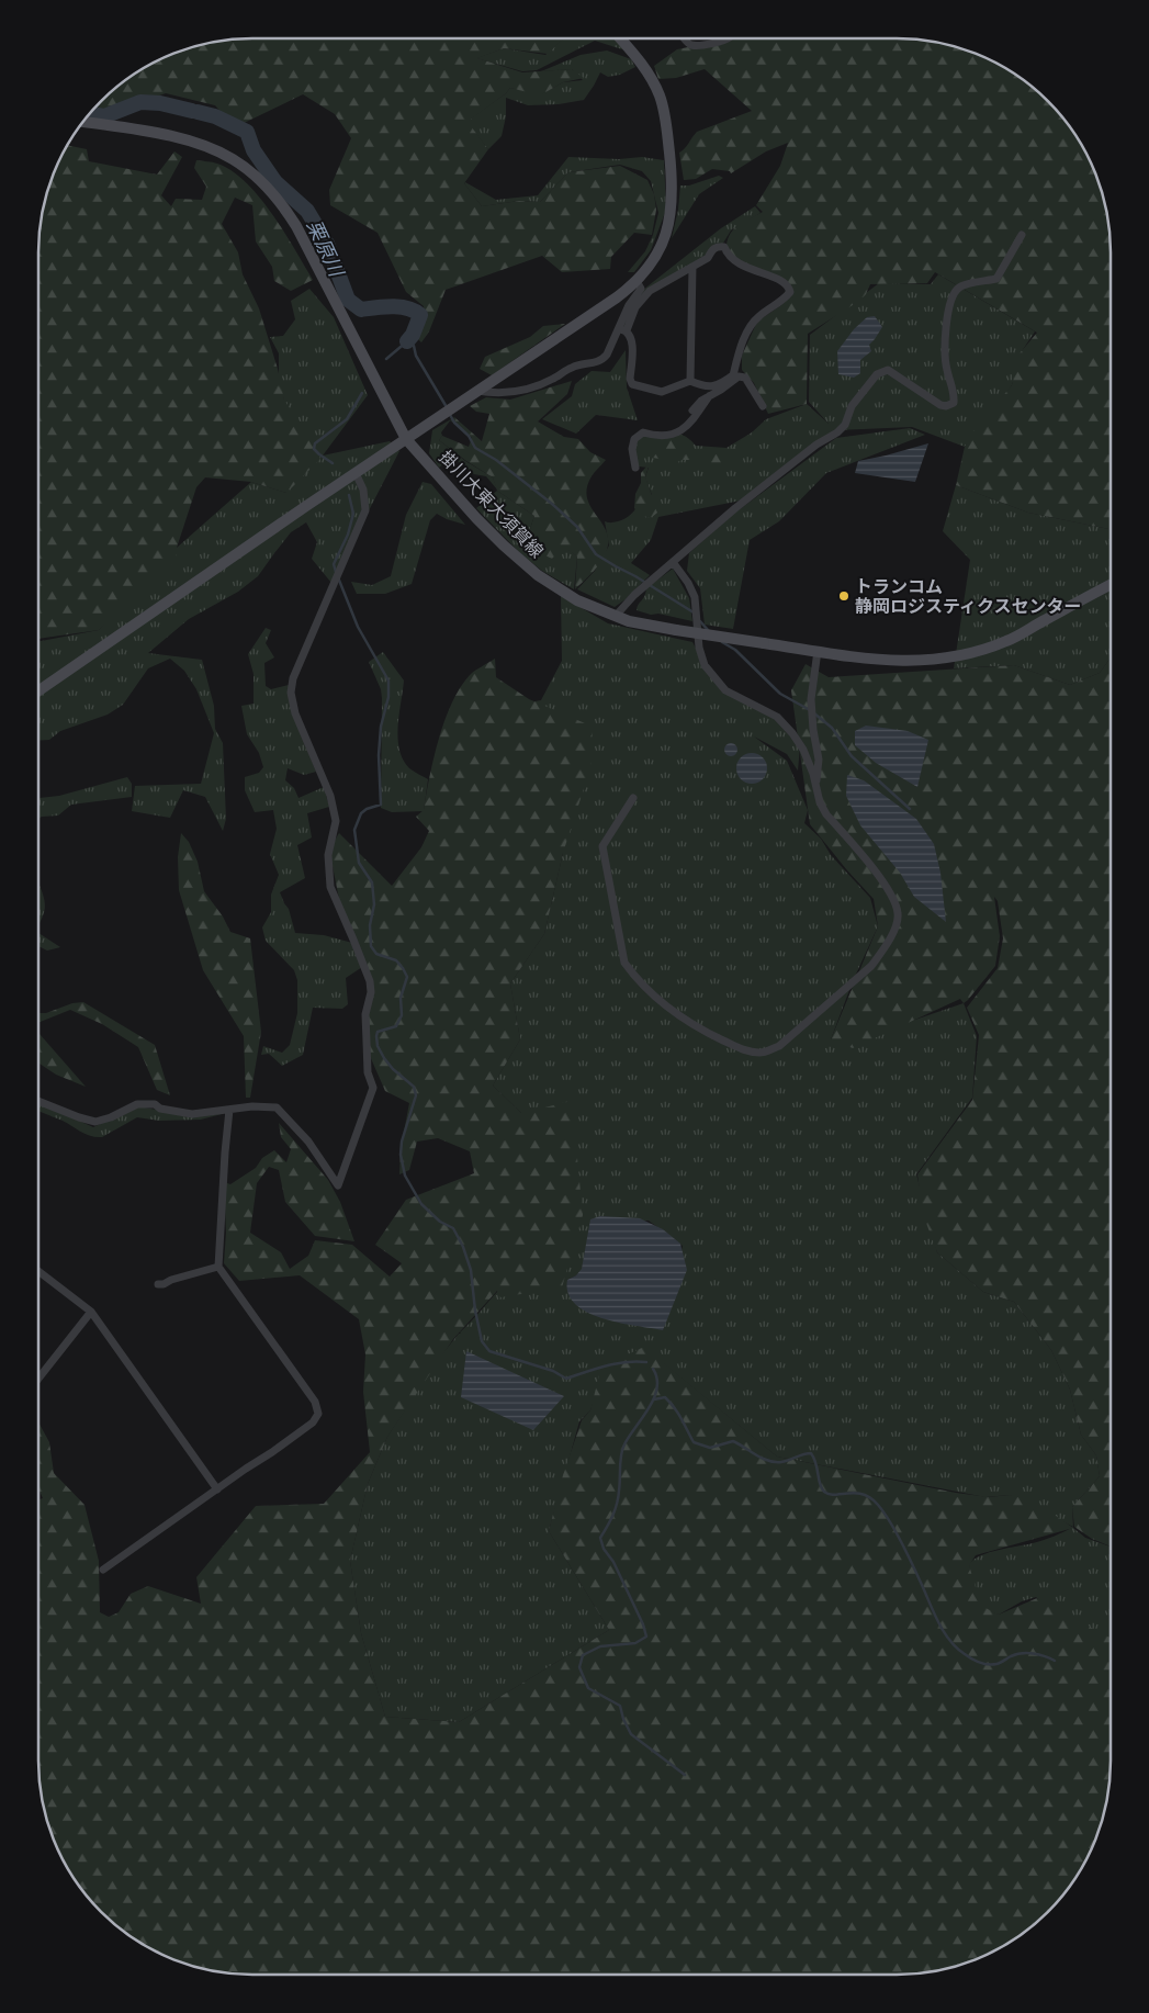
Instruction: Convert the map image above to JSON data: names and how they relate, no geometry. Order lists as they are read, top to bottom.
{
  "streets": {
    "main road": ["掛川大東大須賀線"]
  },
  "water": ["栗原川"],
  "places": ["トランコム 静岡ロジスティクスセンター"]
}
